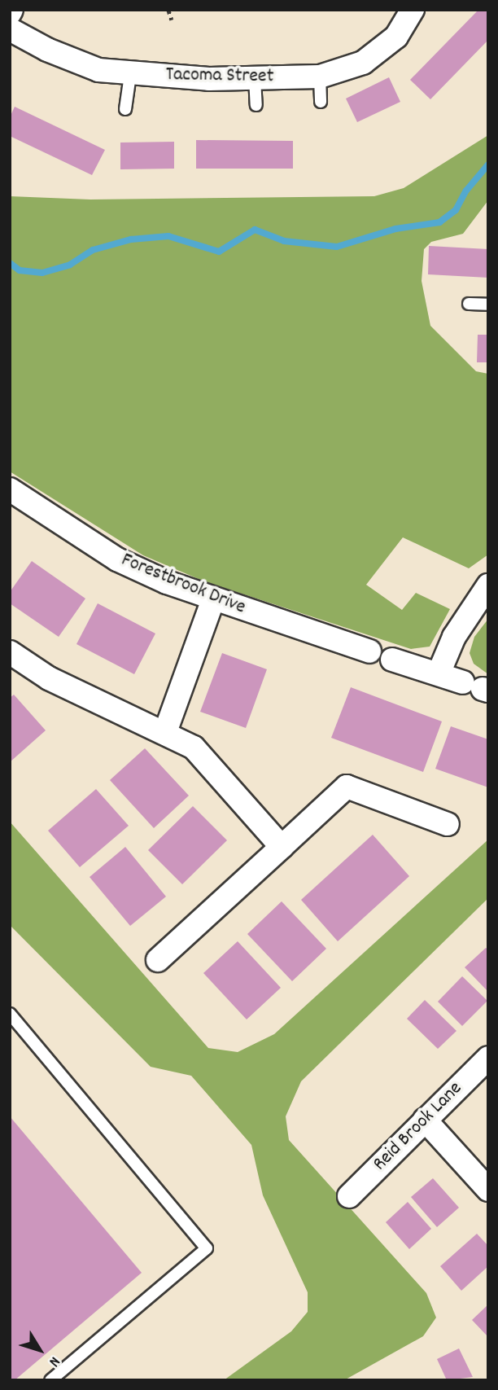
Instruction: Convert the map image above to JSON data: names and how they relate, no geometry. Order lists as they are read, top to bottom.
{
  "streets": {
    "street": ["Tacoma Street", "Forestbrook Drive", "Reid Brook Lane"]
  },
  "north": "bottom right"
}
